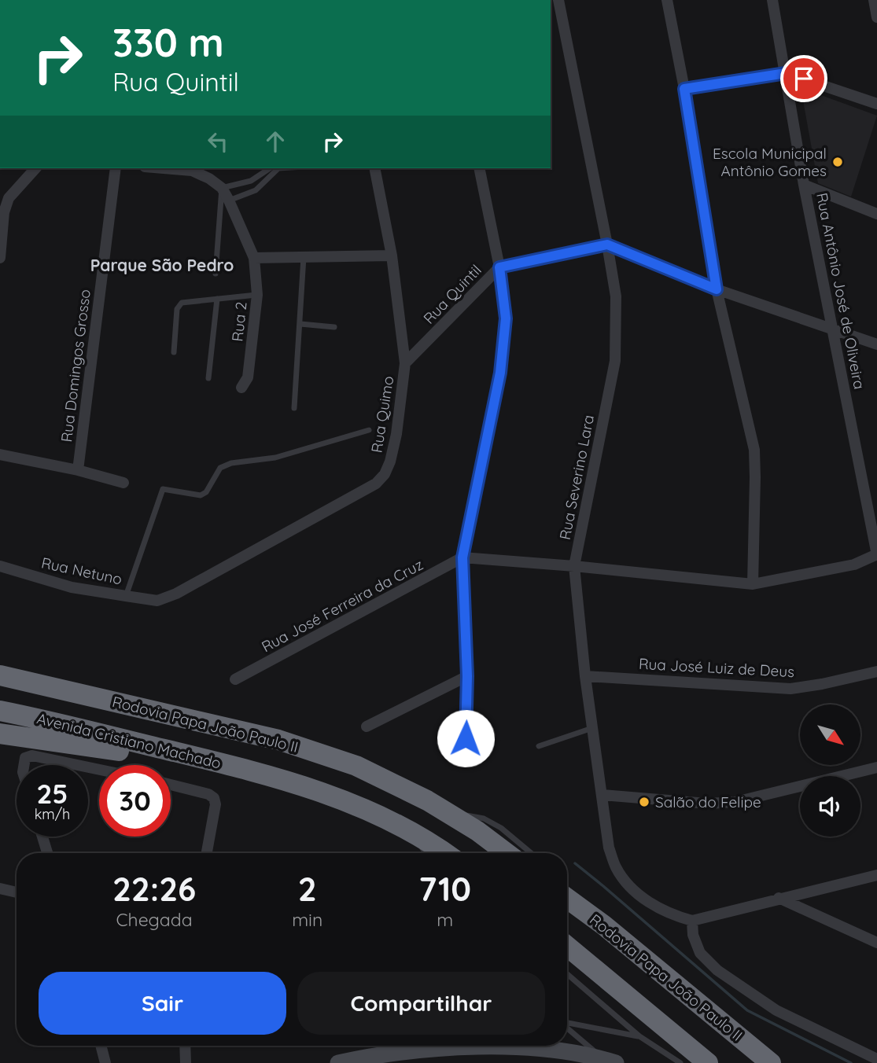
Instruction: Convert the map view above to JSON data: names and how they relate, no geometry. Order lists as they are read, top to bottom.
{
  "streets": {
    "highway": ["Rodovia Papa João Paulo II", "Avenida Cristiano Machado"],
    "street": [
      "Rua Antônio José de Oliveira",
      "Rua Quintil",
      "Rua 2",
      "Rua Domingos Grosso",
      "Rua Quimo",
      "Rua Severino Lara",
      "Rua Netuno",
      "Rua José Ferreira da Cruz",
      "Rua José Luiz de Deus"
    ]
  },
  "crossings": [
    ["Rua Quintil", "Rua Quimo"],
    ["Rua Quintil", "Rua Severino Lara"],
    ["Rua Quimo", "Rua Netuno"],
    ["Rua Severino Lara", "Rua José Luiz de Deus"]
  ],
  "districts": ["Parque São Pedro"],
  "places": ["Escola Municipal Antônio Gomes", "Salão do Felipe"],
  "north": "bottom right",
  "page": {
    "turn": ["330 m", "Rua Quintil"],
    "speed": "25 km/h",
    "limit": "30",
    "eta": [
      "22:26",
      "Chegada",
      "2",
      "min",
      "710",
      "m"
    ],
    "buttons": ["Sair", "Compartilhar"]
  }
}
